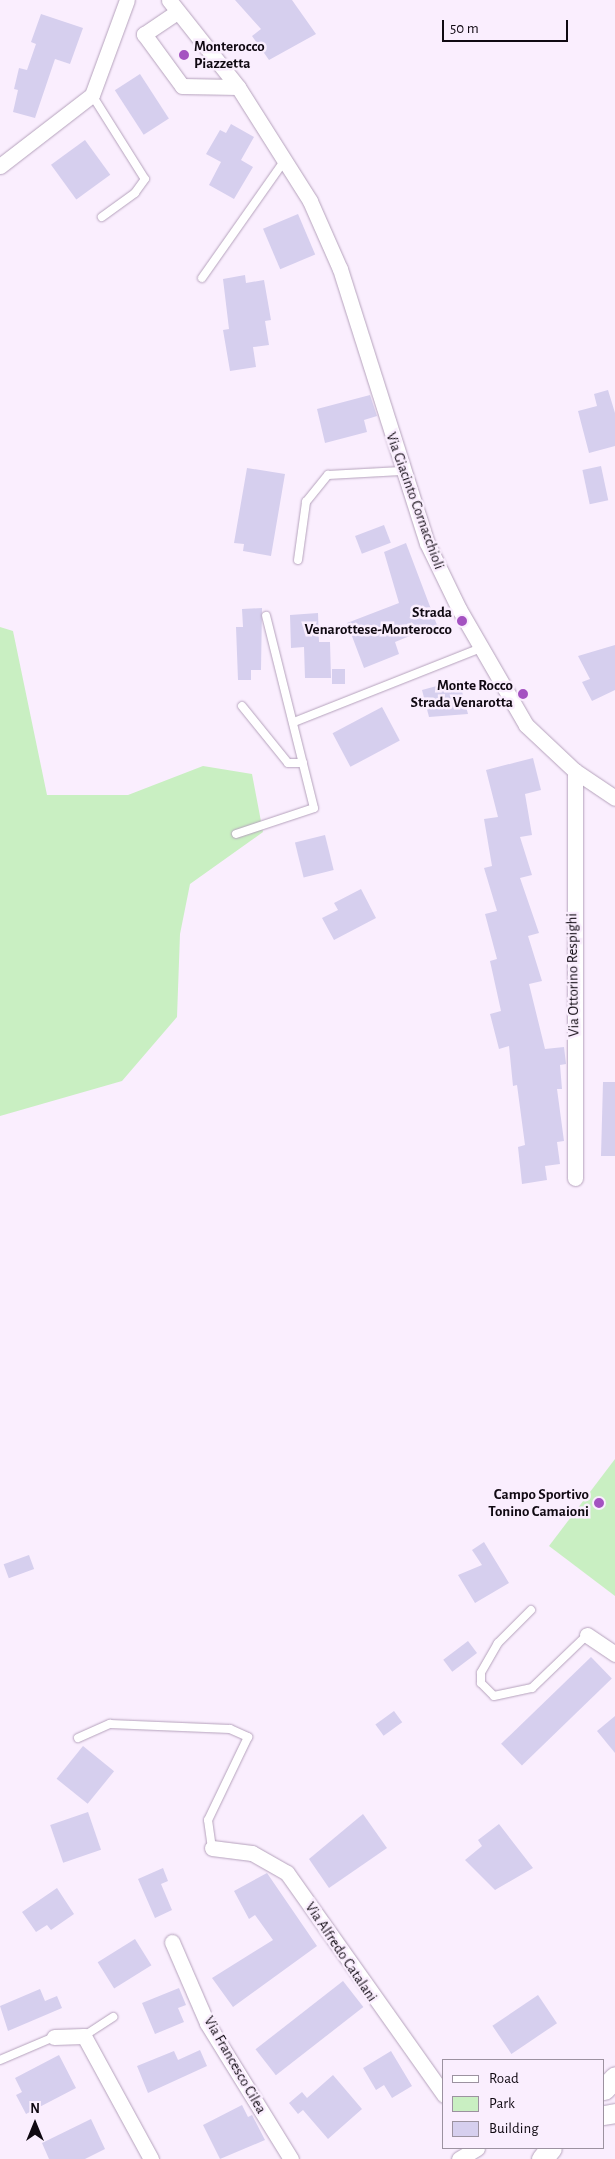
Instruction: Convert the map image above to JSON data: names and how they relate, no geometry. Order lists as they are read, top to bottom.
{
  "streets": {
    "street": [
      "Via Giacinto Cornacchioli",
      "Via Ottorino Respighi",
      "Via Alfredo Catalani",
      "Via Francesco Cilea"
    ]
  },
  "crossings": [
    ["Via Giacinto Cornacchioli", "Via Ottorino Respighi"]
  ],
  "places": [
    "Monterocco Piazzetta",
    "Strada Venarottese-Monterocco",
    "Monte Rocco Strada Venarotta",
    "Campo Sportivo Tonino Camaioni"
  ],
  "legend": ["Road", "Park", "Building"],
  "scale_bar": "50 m",
  "north": "top"
}
